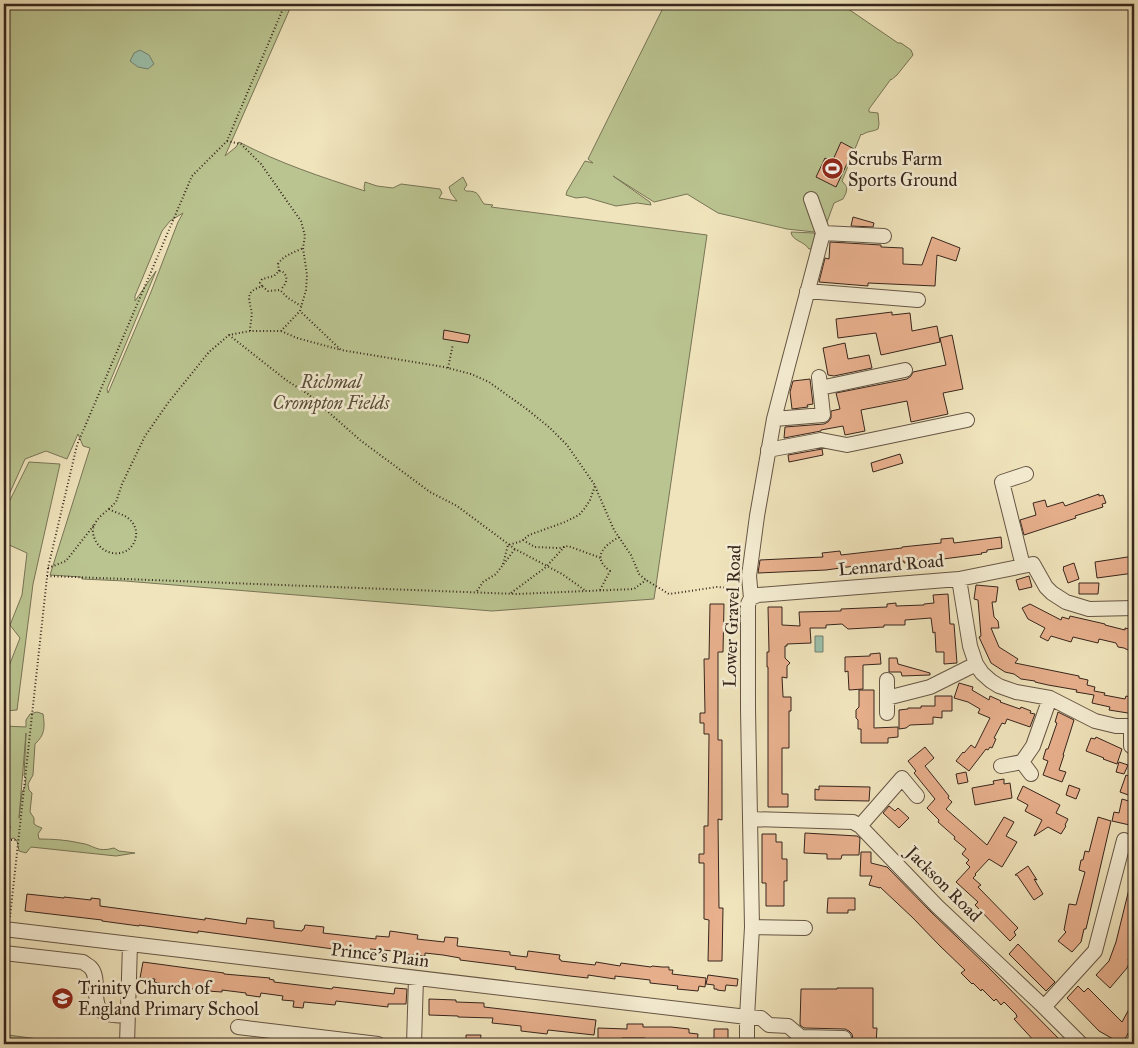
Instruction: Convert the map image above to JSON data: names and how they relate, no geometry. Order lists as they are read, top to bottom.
{
  "streets": {
    "street": [
      "Lennard Road",
      "Lower Gravel Road",
      "Jackson Road",
      "Prince's Plain"
    ]
  },
  "crossings": [
    ["Lennard Road", "Lower Gravel Road"],
    ["Lower Gravel Road", "Prince's Plain"]
  ],
  "parks": ["Richmal Crompton Fields"],
  "places": {
    "sports": ["Scrubs Farm Sports Ground"],
    "school or university": ["Trinity Church of England Primary School"]
  }
}
